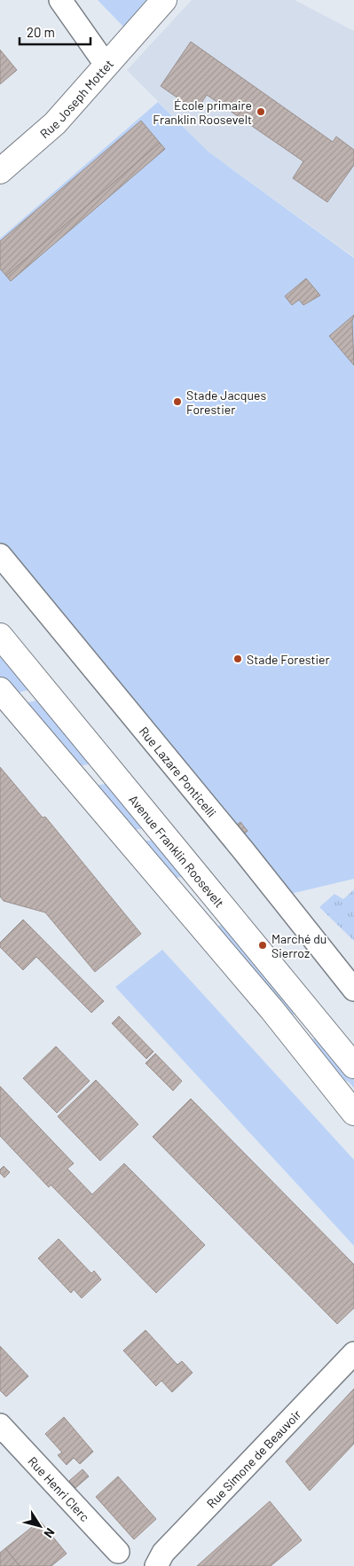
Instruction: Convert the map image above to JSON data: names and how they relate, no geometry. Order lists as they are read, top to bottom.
{
  "streets": {
    "main road": ["Rue Joseph Mottet", "Avenue Franklin Roosevelt"],
    "street": ["Rue Lazare Ponticelli", "Rue Simone de Beauvoir", "Rue Henri Clerc"]
  },
  "places": [
    "École primaire Franklin Roosevelt",
    "Stade Jacques Forestier",
    "Stade Forestier",
    "Marché du Sierroz"
  ],
  "scale_bar": "20 m",
  "north": "bottom right"
}
